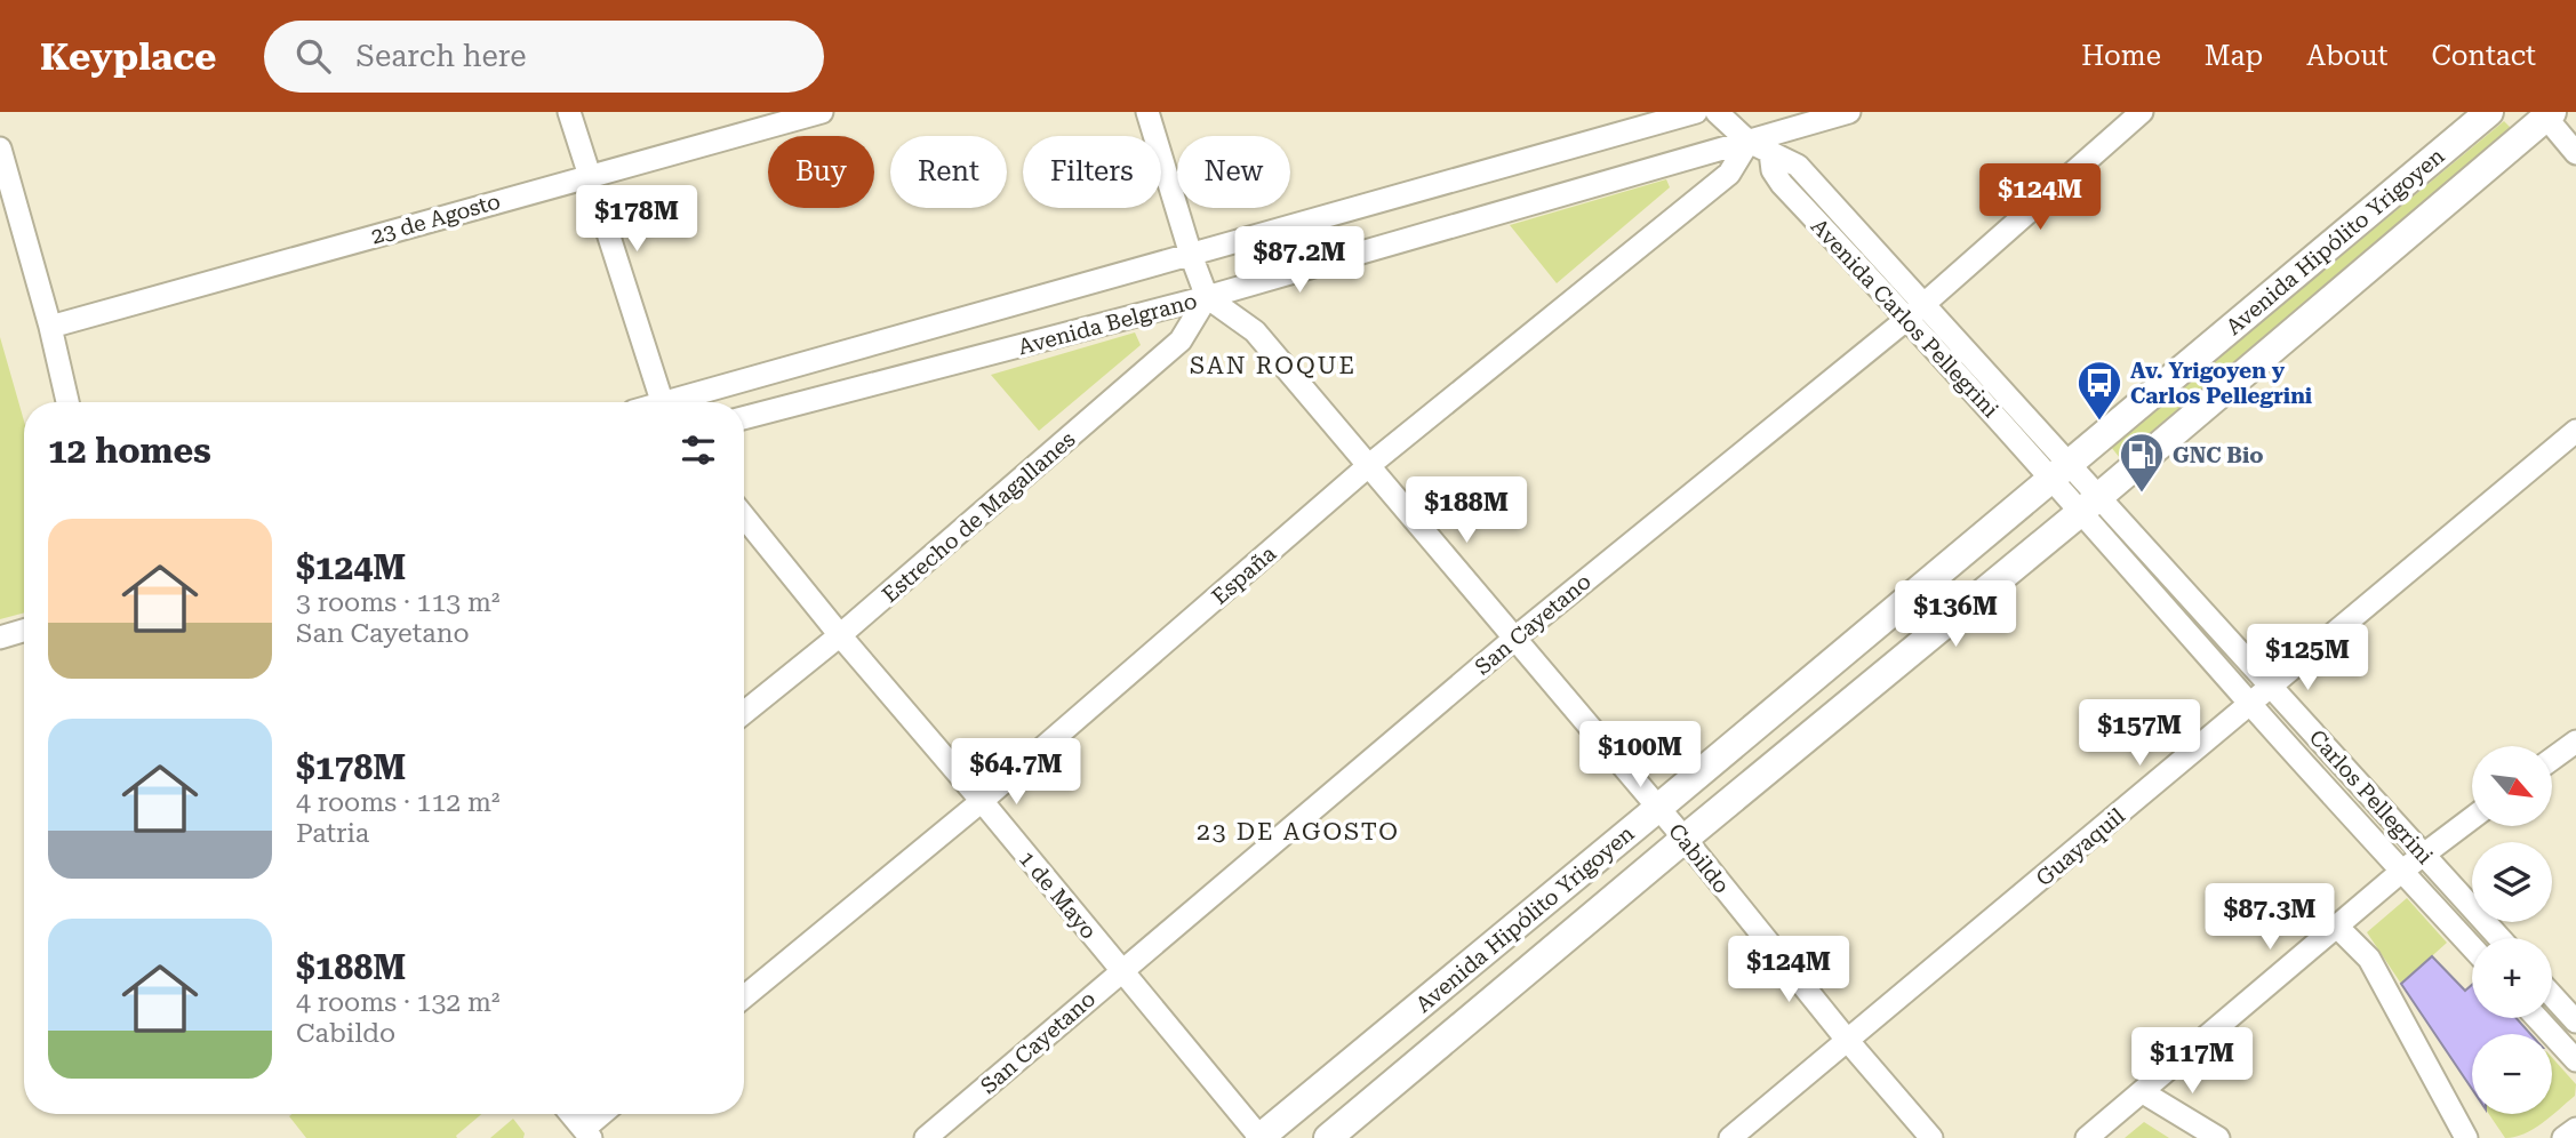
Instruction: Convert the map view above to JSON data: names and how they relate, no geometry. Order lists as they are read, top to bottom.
{
  "streets": {
    "street": [
      "23 de Agosto",
      "Avenida Hipólito Yrigoyen",
      "Avenida Carlos Pellegrini",
      "Avenida Belgrano",
      "Estrecho de Magallanes",
      "España",
      "San Cayetano",
      "Carlos Pellegrini",
      "Guayaquil",
      "Cabildo",
      "1 de Mayo"
    ]
  },
  "crossings": [
    ["Avenida Hipólito Yrigoyen", "Avenida Carlos Pellegrini"],
    ["Avenida Hipólito Yrigoyen", "Carlos Pellegrini"],
    ["Avenida Hipólito Yrigoyen", "Cabildo"],
    ["Avenida Hipólito Yrigoyen", "1 de Mayo"],
    ["Avenida Carlos Pellegrini", "Avenida Belgrano"],
    ["Avenida Carlos Pellegrini", "España"],
    ["Avenida Carlos Pellegrini", "San Cayetano"],
    ["Avenida Carlos Pellegrini", "Carlos Pellegrini"],
    ["Avenida Belgrano", "Estrecho de Magallanes"],
    ["Avenida Belgrano", "España"],
    ["Avenida Belgrano", "Cabildo"],
    ["Estrecho de Magallanes", "Cabildo"],
    ["Estrecho de Magallanes", "1 de Mayo"],
    ["España", "Cabildo"],
    ["España", "1 de Mayo"],
    ["San Cayetano", "Cabildo"],
    ["San Cayetano", "1 de Mayo"],
    ["Carlos Pellegrini", "Guayaquil"],
    ["Guayaquil", "Cabildo"]
  ],
  "districts": ["SAN ROQUE", "23 DE AGOSTO"],
  "places": {
    "bus stop": ["Av. Yrigoyen y Carlos Pellegrini"],
    "fuel station": ["GNC Bio"]
  },
  "north": "bottom right",
  "page": {
    "header": "Keyplace",
    "search": "Search here",
    "nav": [
      "Home",
      "Map",
      "About",
      "Contact"
    ],
    "chip": [
      "Buy",
      "Rent",
      "Filters",
      "New"
    ],
    "price": [
      "$124M",
      "$178M",
      "$87.2M",
      "$188M",
      "$136M",
      "$125M",
      "$157M",
      "$100M",
      "$64.7M",
      "$87.3M",
      "$124M",
      "$117M"
    ],
    "heading": "12 homes",
    "list": [
      {
        "name": "$124M",
        "note": "3 rooms · 113 m² · San Cayetano"
      },
      {
        "name": "$178M",
        "note": "4 rooms · 112 m² · Patria"
      },
      {
        "name": "$188M",
        "note": "4 rooms · 132 m² · Cabildo"
      }
    ],
    "map_buttons": ["+", "−"]
  }
}
